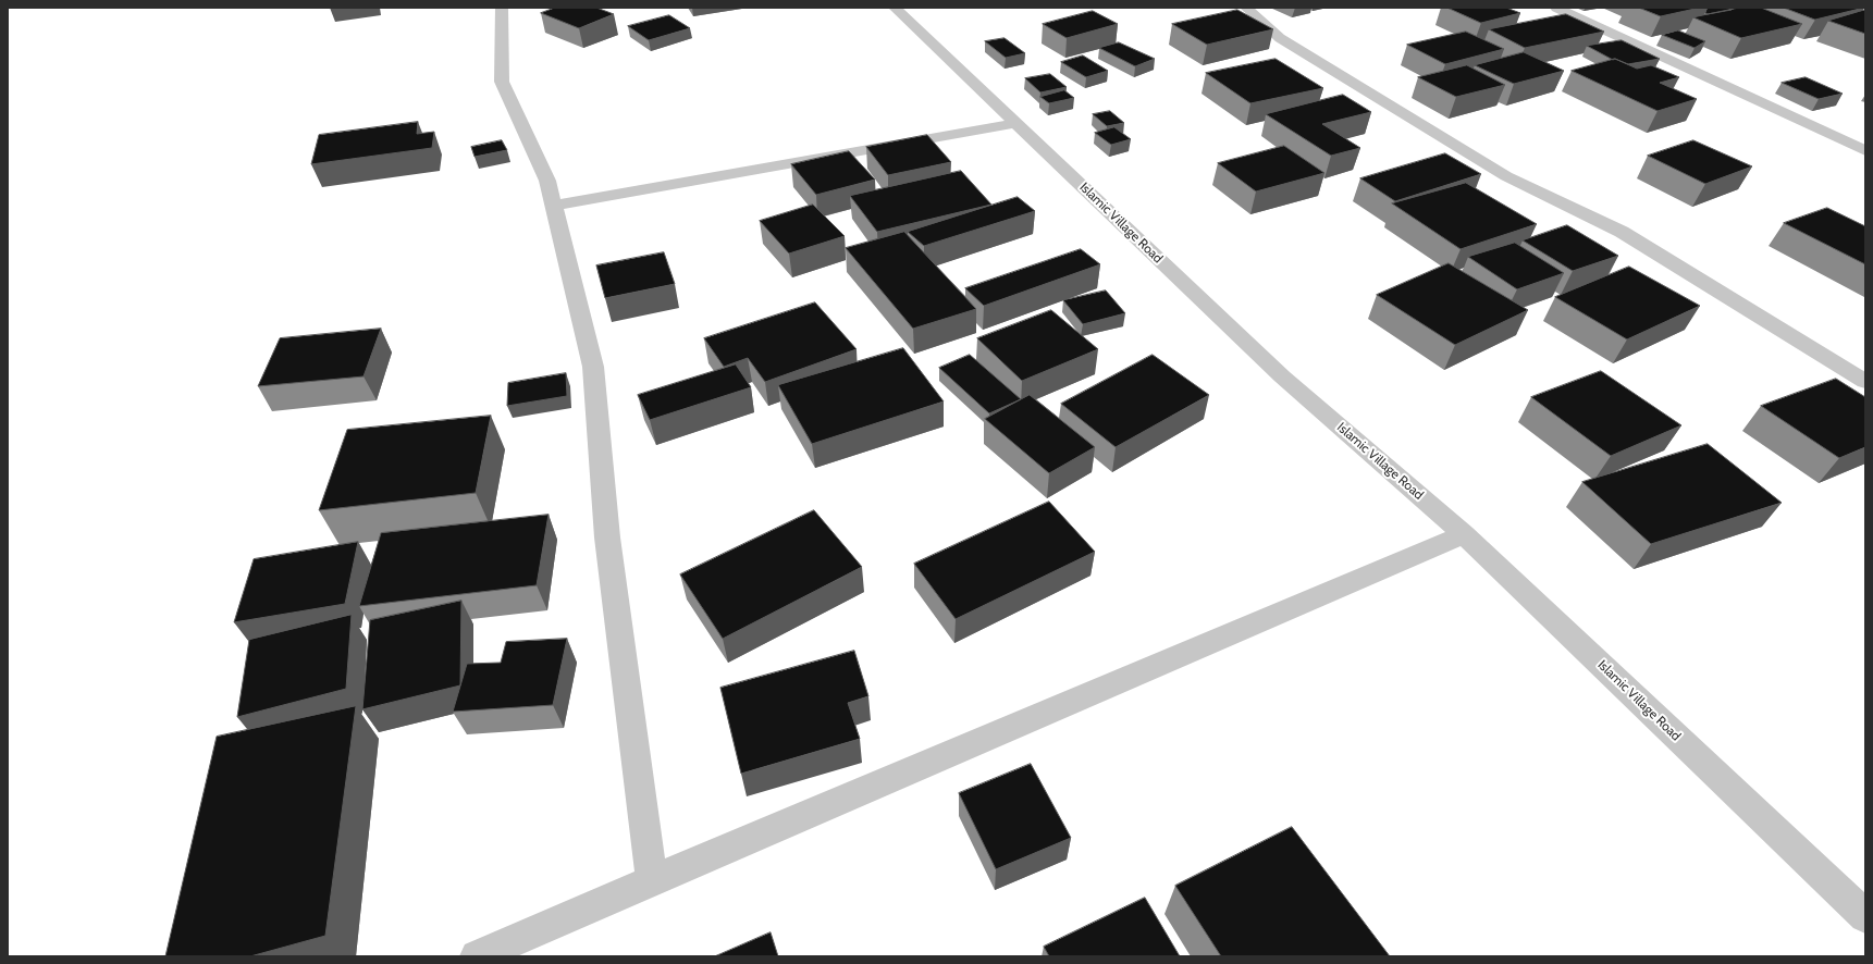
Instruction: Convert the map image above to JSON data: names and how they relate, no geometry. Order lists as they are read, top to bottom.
{
  "streets": {
    "street": ["Islamic Village Road"]
  }
}
